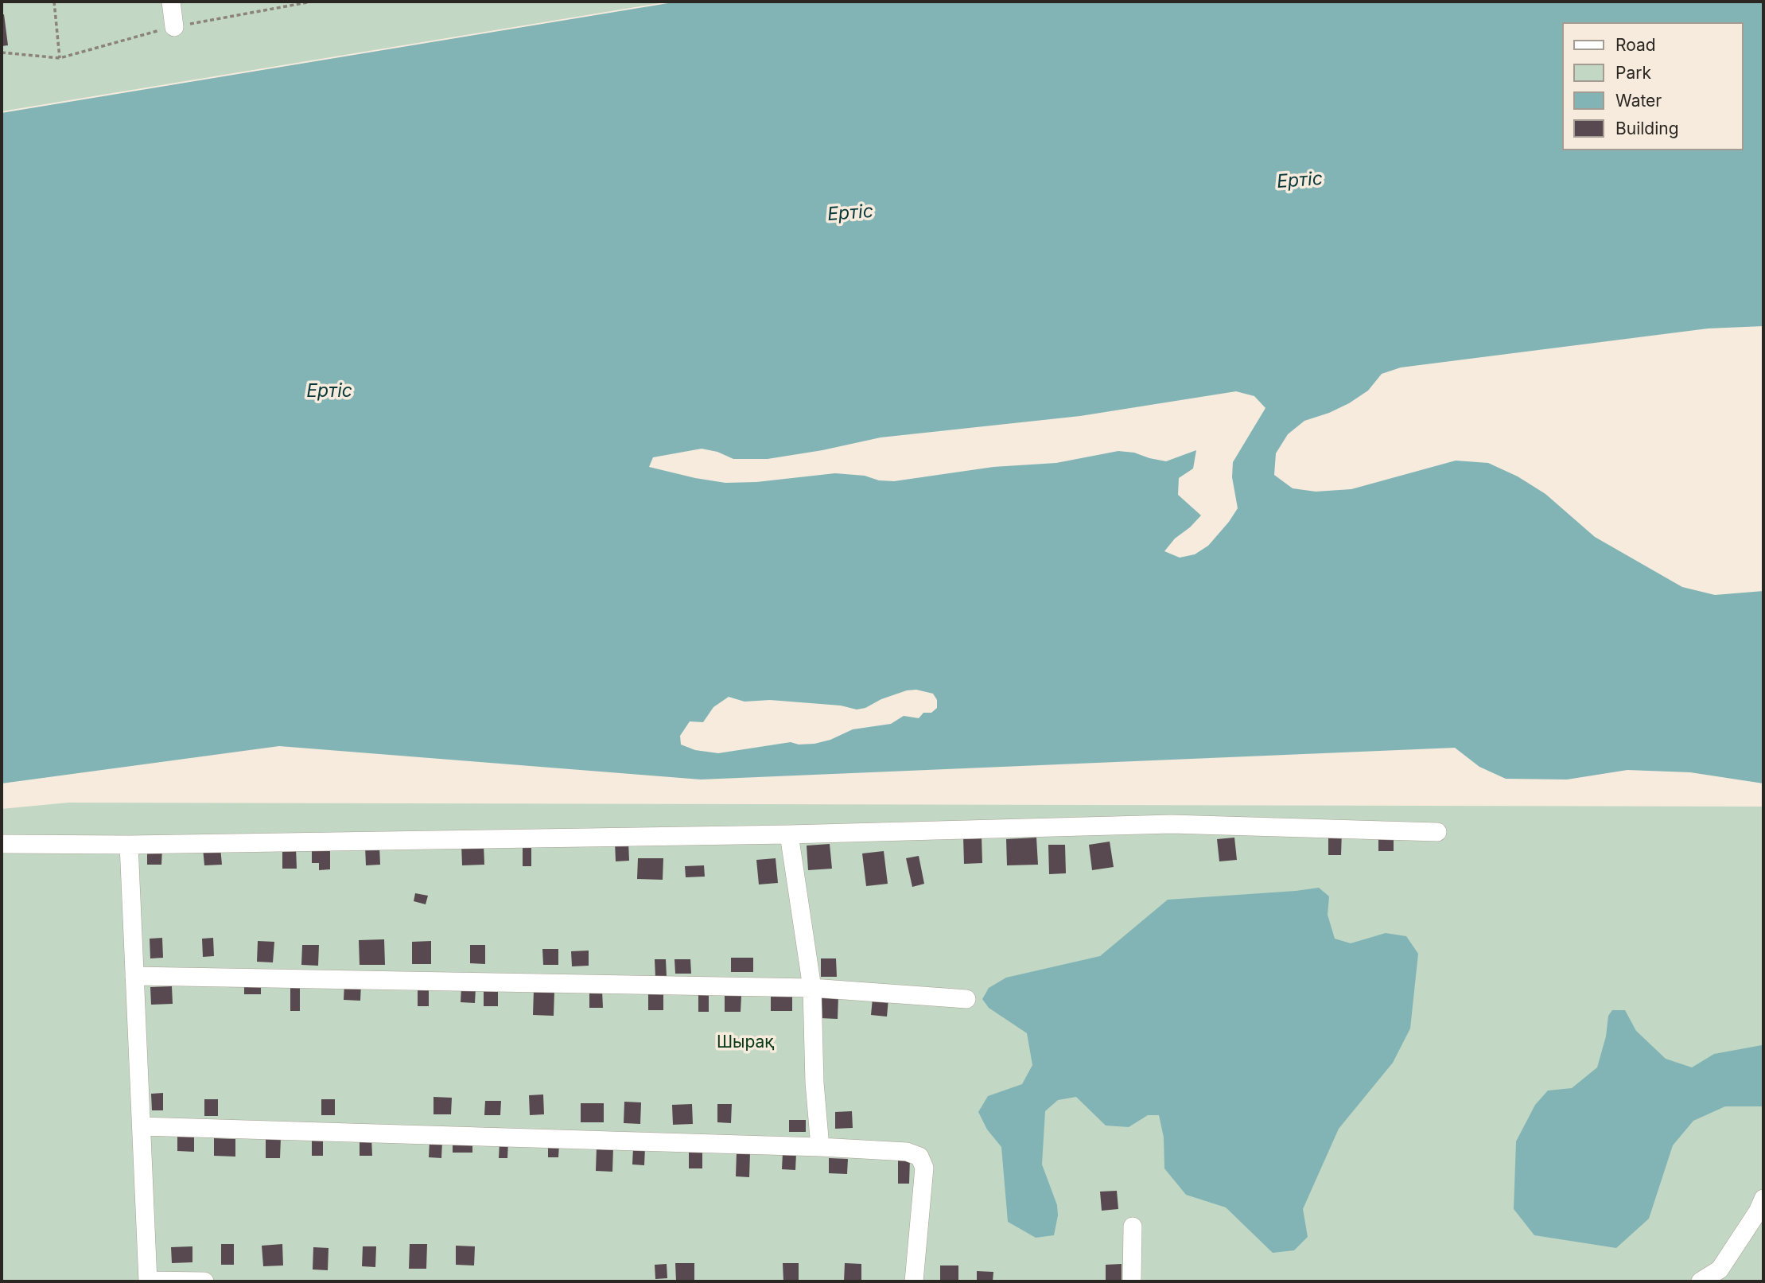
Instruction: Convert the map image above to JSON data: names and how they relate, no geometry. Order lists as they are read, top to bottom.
{
  "water": ["Ертіс"],
  "parks": ["Шырақ"],
  "legend": [
    "Road",
    "Park",
    "Water",
    "Building"
  ]
}
